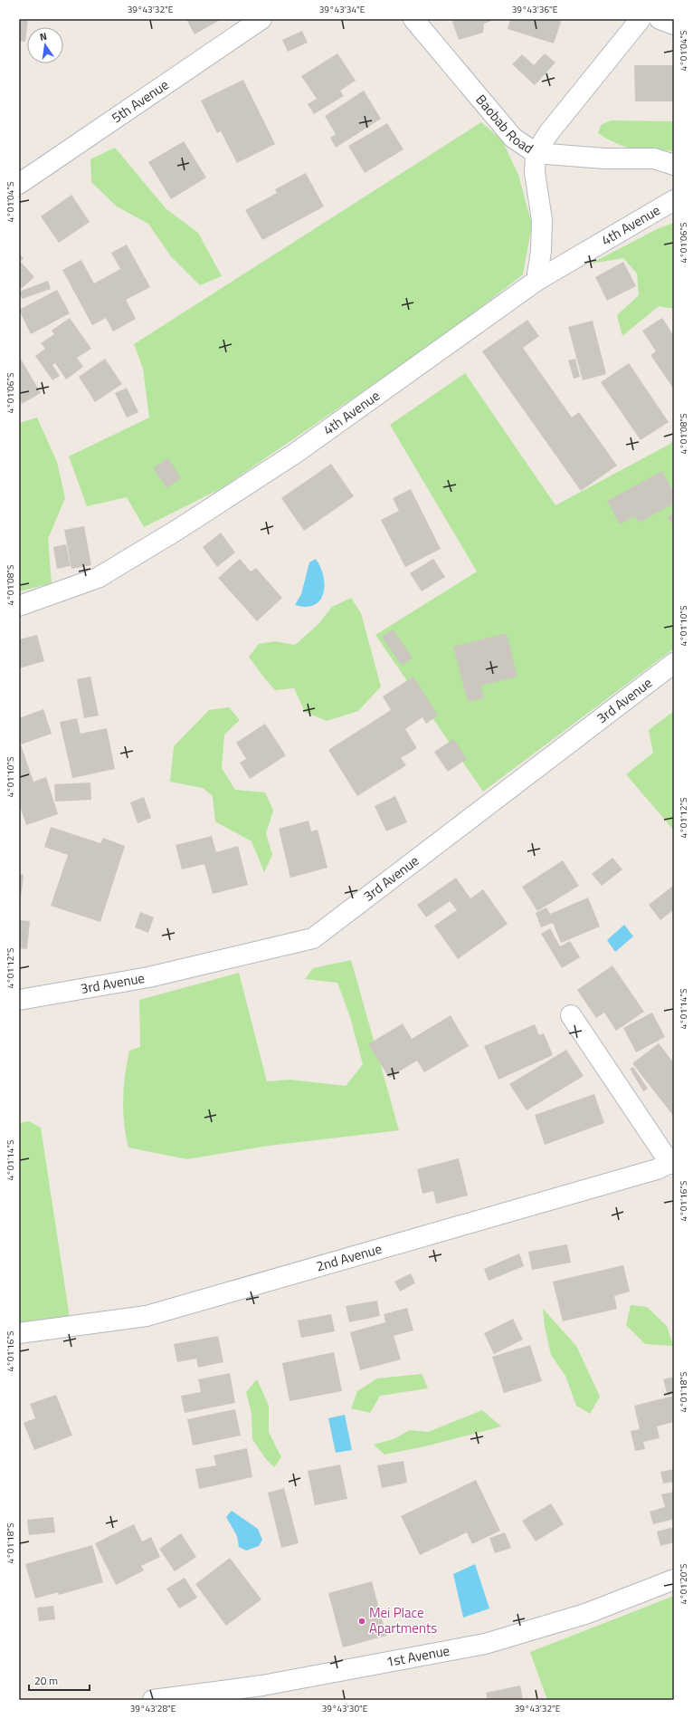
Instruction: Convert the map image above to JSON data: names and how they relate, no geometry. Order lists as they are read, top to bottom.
{
  "streets": {
    "street": [
      "5th Avenue",
      "Baobab Road",
      "4th Avenue",
      "3rd Avenue",
      "2nd Avenue",
      "1st Avenue"
    ]
  },
  "places": ["Mei Place Apartments"],
  "scale_bar": "20 m",
  "north": "top",
  "coordinates": [
    "39°43'32\"E",
    "39°43'34\"E",
    "39°43'36\"E",
    "4°01'04\"S",
    "4°01'06\"S",
    "4°01'08\"S",
    "4°01'10\"S",
    "4°01'12\"S",
    "4°01'14\"S",
    "4°01'16\"S",
    "4°01'18\"S",
    "4°01'20\"S",
    "39°43'28\"E",
    "39°43'30\"E"
  ]
}
